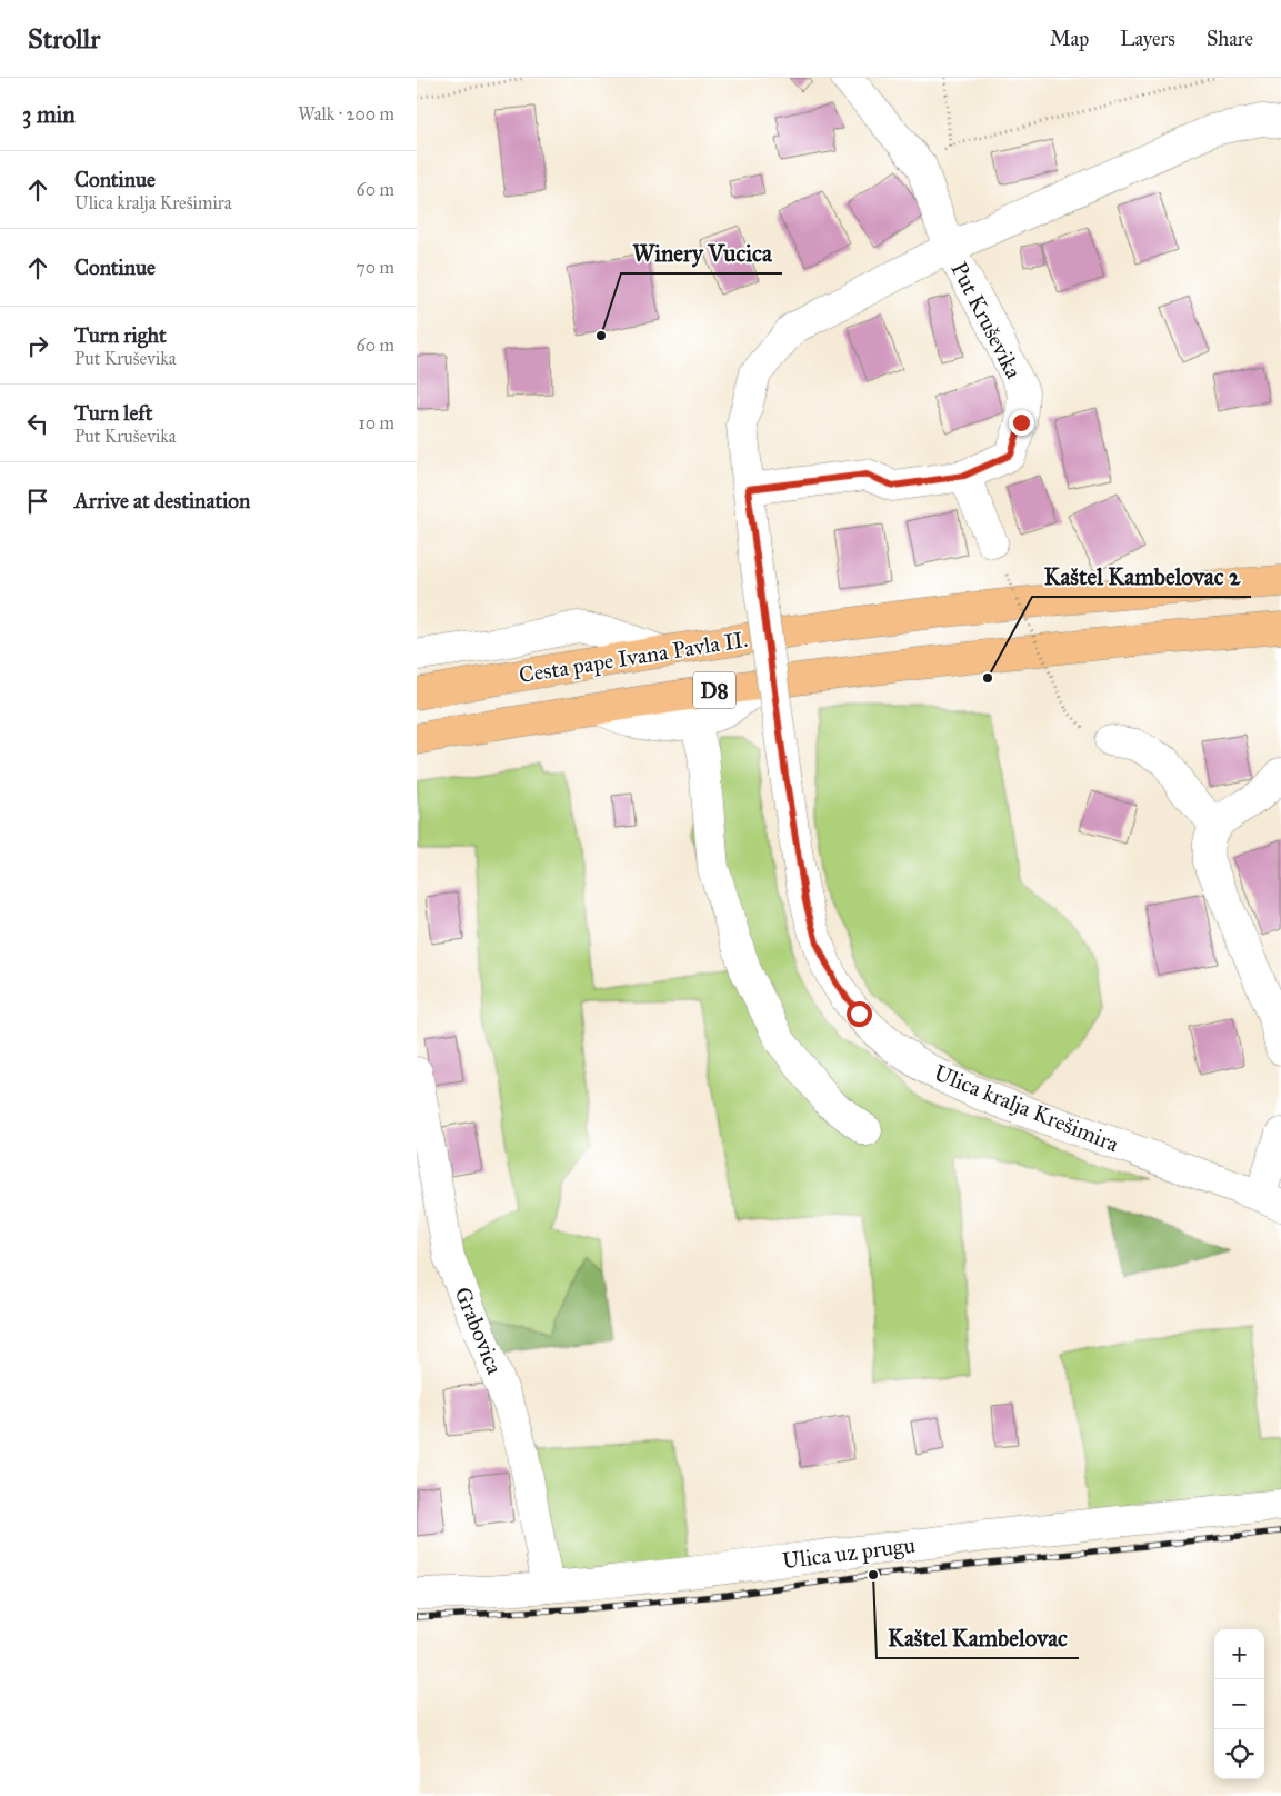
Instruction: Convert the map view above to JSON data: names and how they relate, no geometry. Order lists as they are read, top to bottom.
{
  "streets": {
    "main road": ["Cesta pape Ivana Pavla II.", "D8"],
    "street": [
      "Put Kruševika",
      "Ulica kralja Krešimira",
      "Grabovica",
      "Ulica uz prugu"
    ]
  },
  "crossings": [
    ["Put Kruševika", "Ulica kralja Krešimira"],
    ["Grabovica", "Ulica uz prugu"]
  ],
  "places": ["Winery Vucica", "Kaštel Kambelovac 2", "Kaštel Kambelovac"],
  "page": {
    "header": "Strollr",
    "nav": ["Map", "Layers", "Share"],
    "heading": ["3 min", "Walk · 200 m"],
    "list": [
      ["Continue", "Ulica kralja Krešimira", "60 m"],
      ["Continue", "70 m"],
      ["Turn right", "Put Kruševika", "60 m"],
      ["Turn left", "Put Kruševika", "10 m"],
      "Arrive at destination"
    ],
    "map_buttons": ["+", "−"]
  }
}
